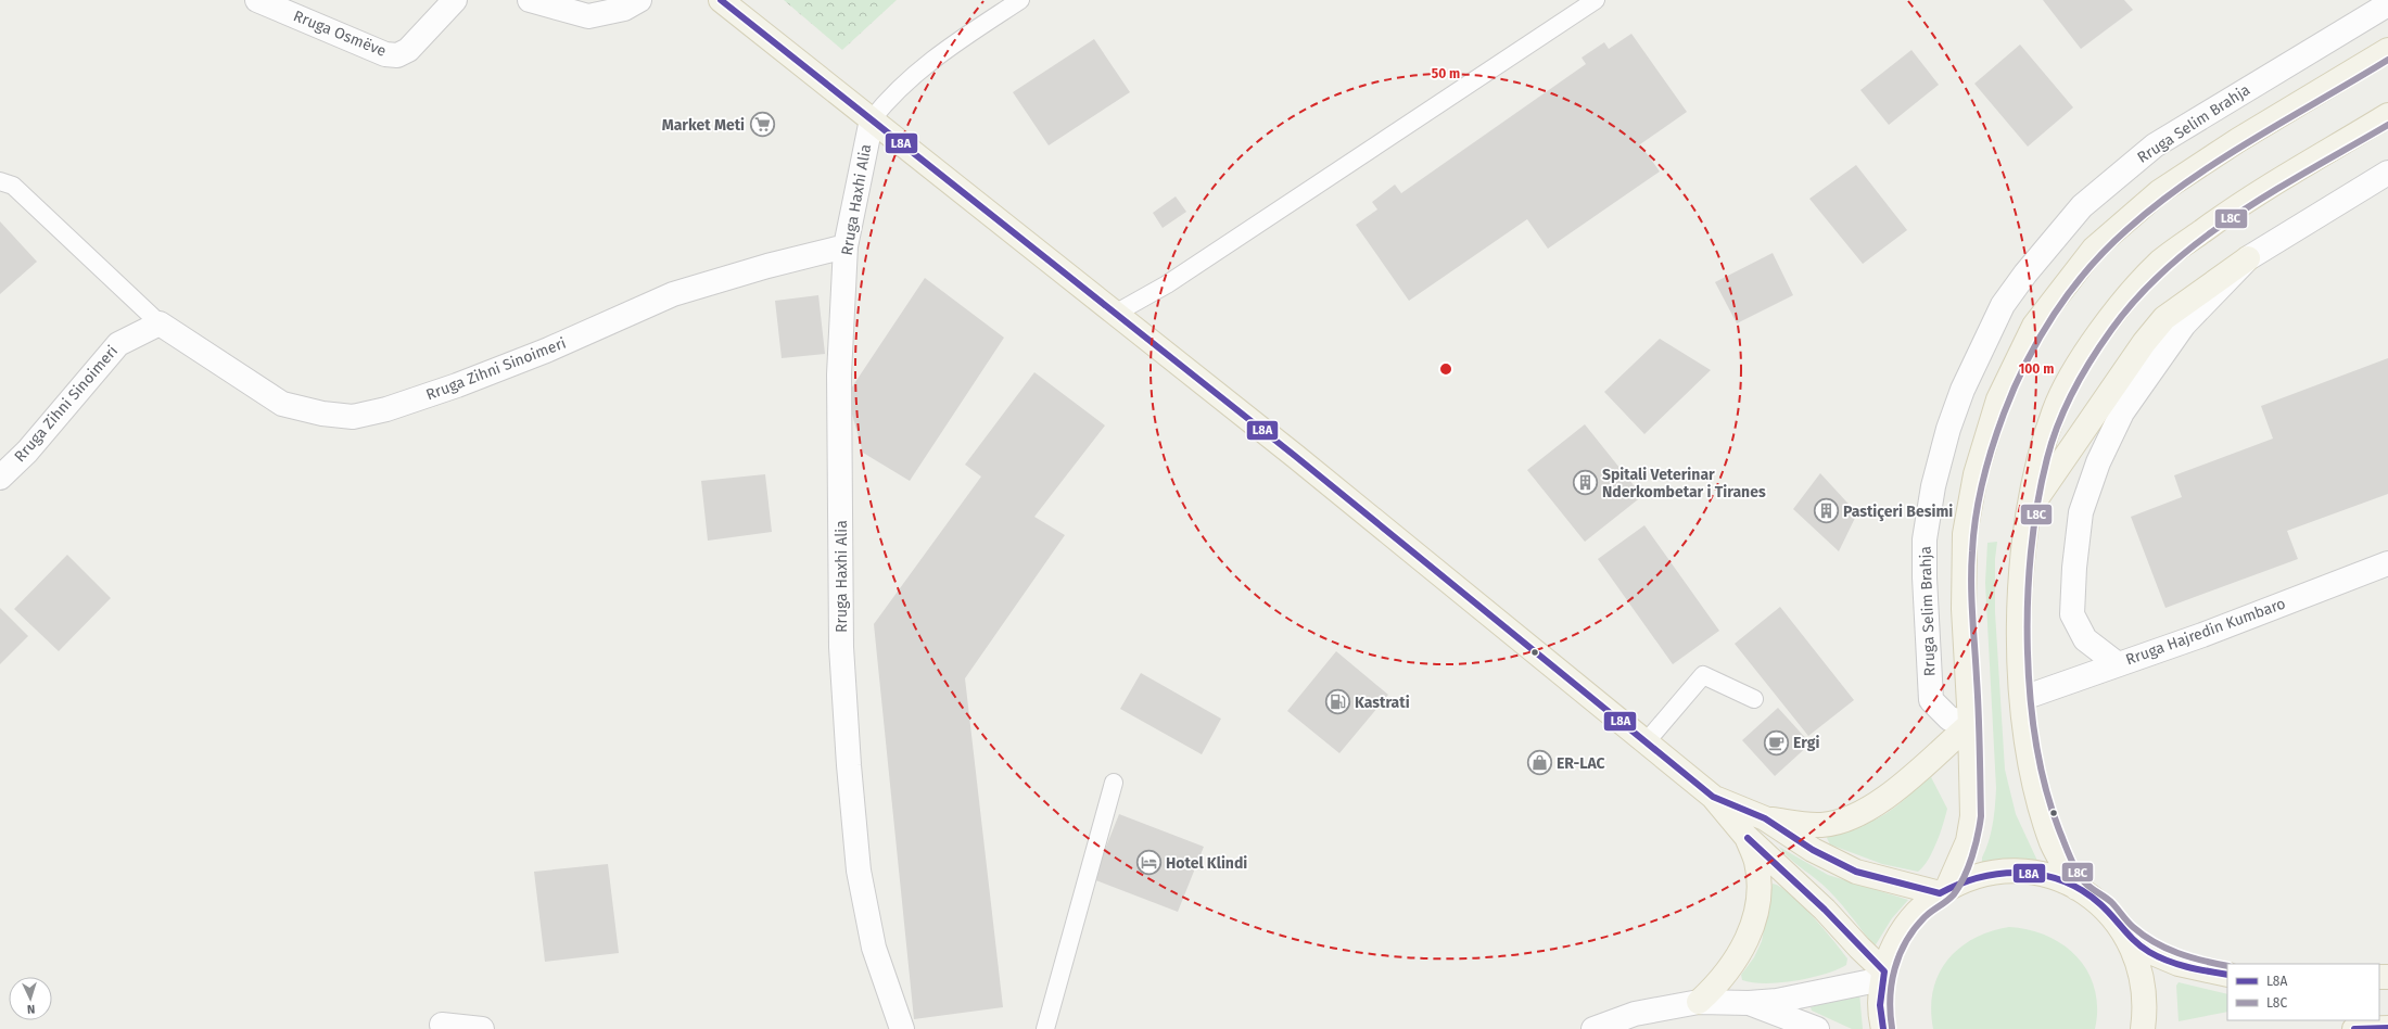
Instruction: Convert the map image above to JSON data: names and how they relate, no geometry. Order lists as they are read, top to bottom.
{
  "streets": {
    "street": [
      "Rruga Osmëve",
      "Rruga Selim Brahja",
      "Rruga Haxhi Alia",
      "Rruga Zihni Sinoimeri",
      "Rruga Hajredin Kumbaro"
    ]
  },
  "crossings": [
    ["Rruga Haxhi Alia", "Rruga Zihni Sinoimeri"]
  ],
  "places": {
    "supermarket": ["Market Meti"],
    "building": ["Spitali Veterinar Nderkombetar i Tiranes", "Pastiçeri Besimi"],
    "fuel station": ["Kastrati"],
    "cafe": ["Ergi"],
    "shop": ["ER-LAC"],
    "hotel": ["Hotel Klindi"]
  },
  "lines": ["transit line L8A", "transit line L8C"],
  "legend": ["L8A", "L8C"],
  "north": "bottom",
  "rings": ["50 m", "100 m"]
}
